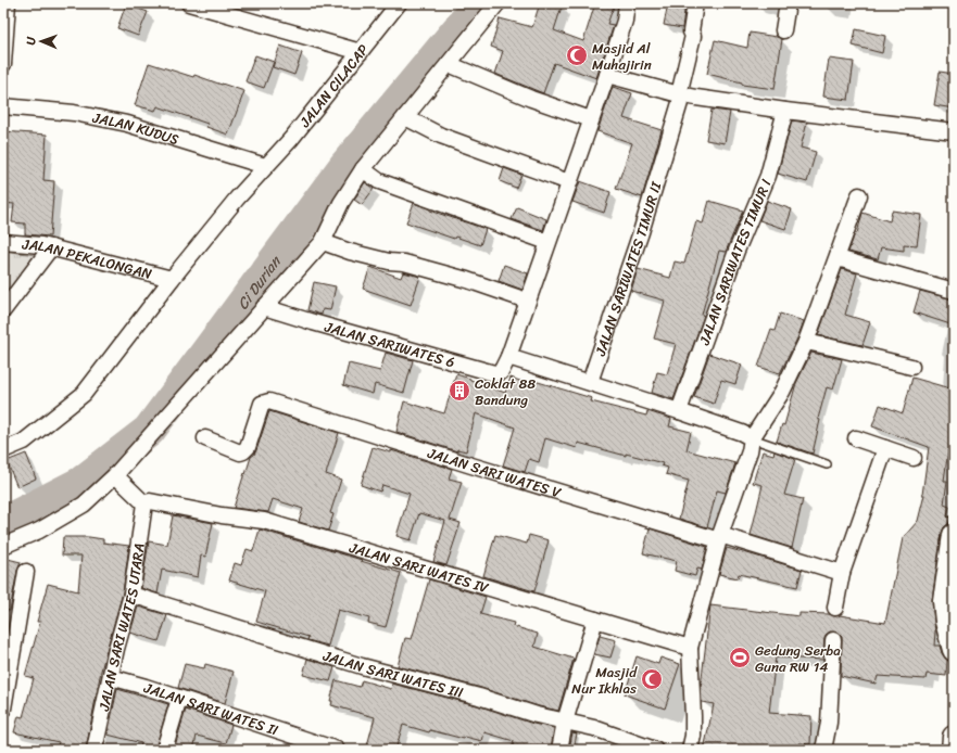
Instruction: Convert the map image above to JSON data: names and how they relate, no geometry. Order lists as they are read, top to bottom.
{
  "streets": {
    "street": [
      "JALAN CILACAP",
      "JALAN KUDUS",
      "JALAN PEKALONGAN",
      "JALAN SARIWATES TIMUR I",
      "JALAN SARIWATES TIMUR II",
      "JALAN SARIWATES 6",
      "JALAN SARI WATES V",
      "JALAN SARI WATES IV",
      "JALAN SARI WATES UTARA",
      "JALAN SARI WATES III",
      "JALAN SARI WATES II"
    ]
  },
  "crossings": [
    ["JALAN CILACAP", "JALAN KUDUS"],
    ["JALAN CILACAP", "JALAN PEKALONGAN"],
    ["JALAN SARI WATES IV", "JALAN SARI WATES UTARA"],
    ["JALAN SARI WATES UTARA", "JALAN SARI WATES III"],
    ["JALAN SARI WATES UTARA", "JALAN SARI WATES II"]
  ],
  "water": ["Ci Durian"],
  "places": {
    "mosque": ["Masjid Al Muhajirin", "Masjid Nur Ikhlas"],
    "building": ["Coklat 88 Bandung"],
    "sports": ["Gedung Serba Guna RW 14"]
  },
  "north": "left"
}
